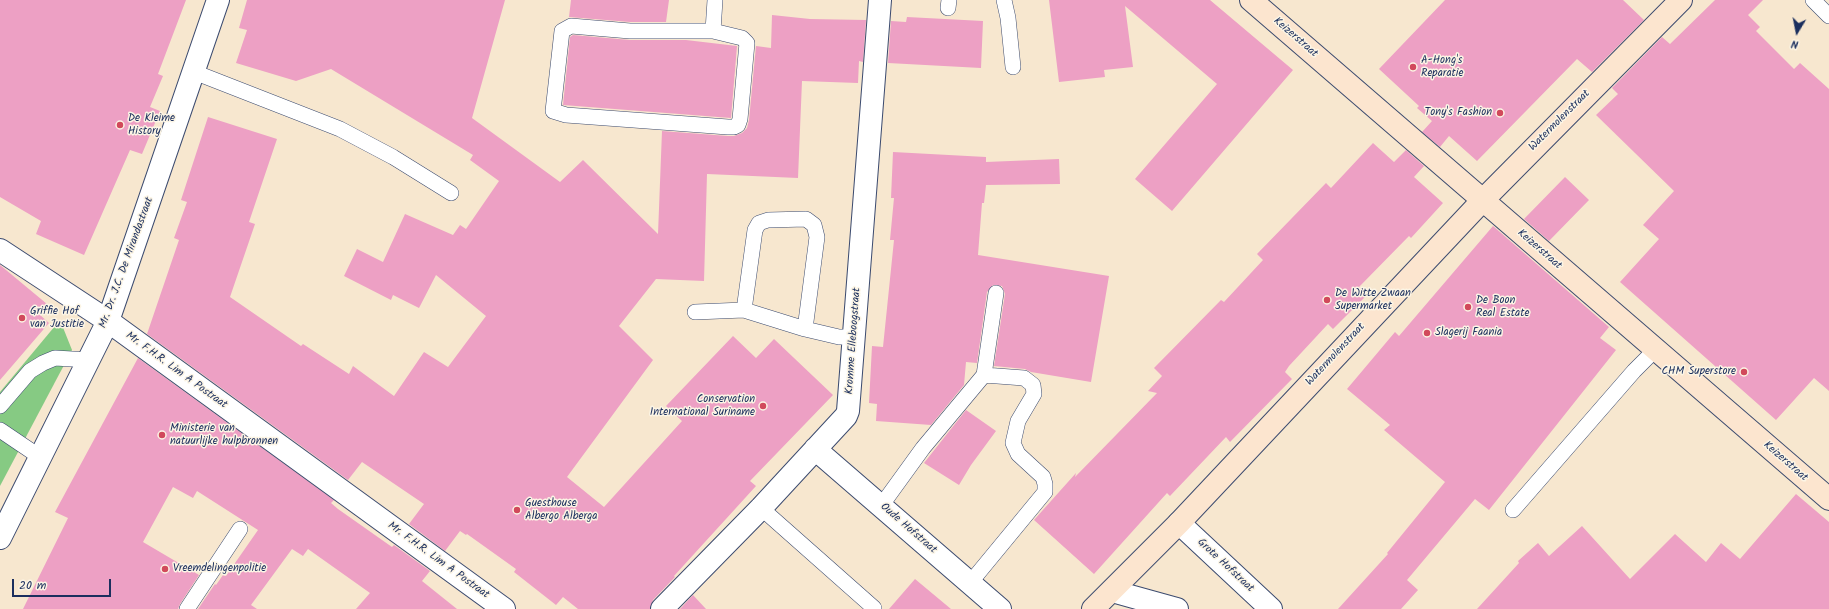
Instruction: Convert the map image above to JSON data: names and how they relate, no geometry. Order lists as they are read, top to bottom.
{
  "streets": {
    "main road": ["Keizerstraat", "Watermolenstraat"],
    "street": [
      "Mr. Dr. J.C. De Mirandastraat",
      "Kromme Elleboogstraat",
      "Mr. F.H.R. Lim A Postraat",
      "Oude Hofstraat",
      "Grote Hofstraat"
    ]
  },
  "crossings": [
    ["Keizerstraat", "Watermolenstraat"],
    ["Watermolenstraat", "Grote Hofstraat"],
    ["Mr. Dr. J.C. De Mirandastraat", "Mr. F.H.R. Lim A Postraat"],
    ["Kromme Elleboogstraat", "Oude Hofstraat"]
  ],
  "places": [
    "A-Hong's Reparatie",
    "Tony's Fashion",
    "De Kleime History",
    "De Witte Zwaan Supermarket",
    "De Boon Real Estate",
    "Griffie Hof van Justitie",
    "Slagerij Faania",
    "CHM Superstore",
    "Conservation International Suriname",
    "Ministerie van natuurlijke hulpbronnen",
    "Guesthouse Albergo Alberga",
    "Vreemdelingenpolitie"
  ],
  "scale_bar": "20 m",
  "north": "bottom"
}
